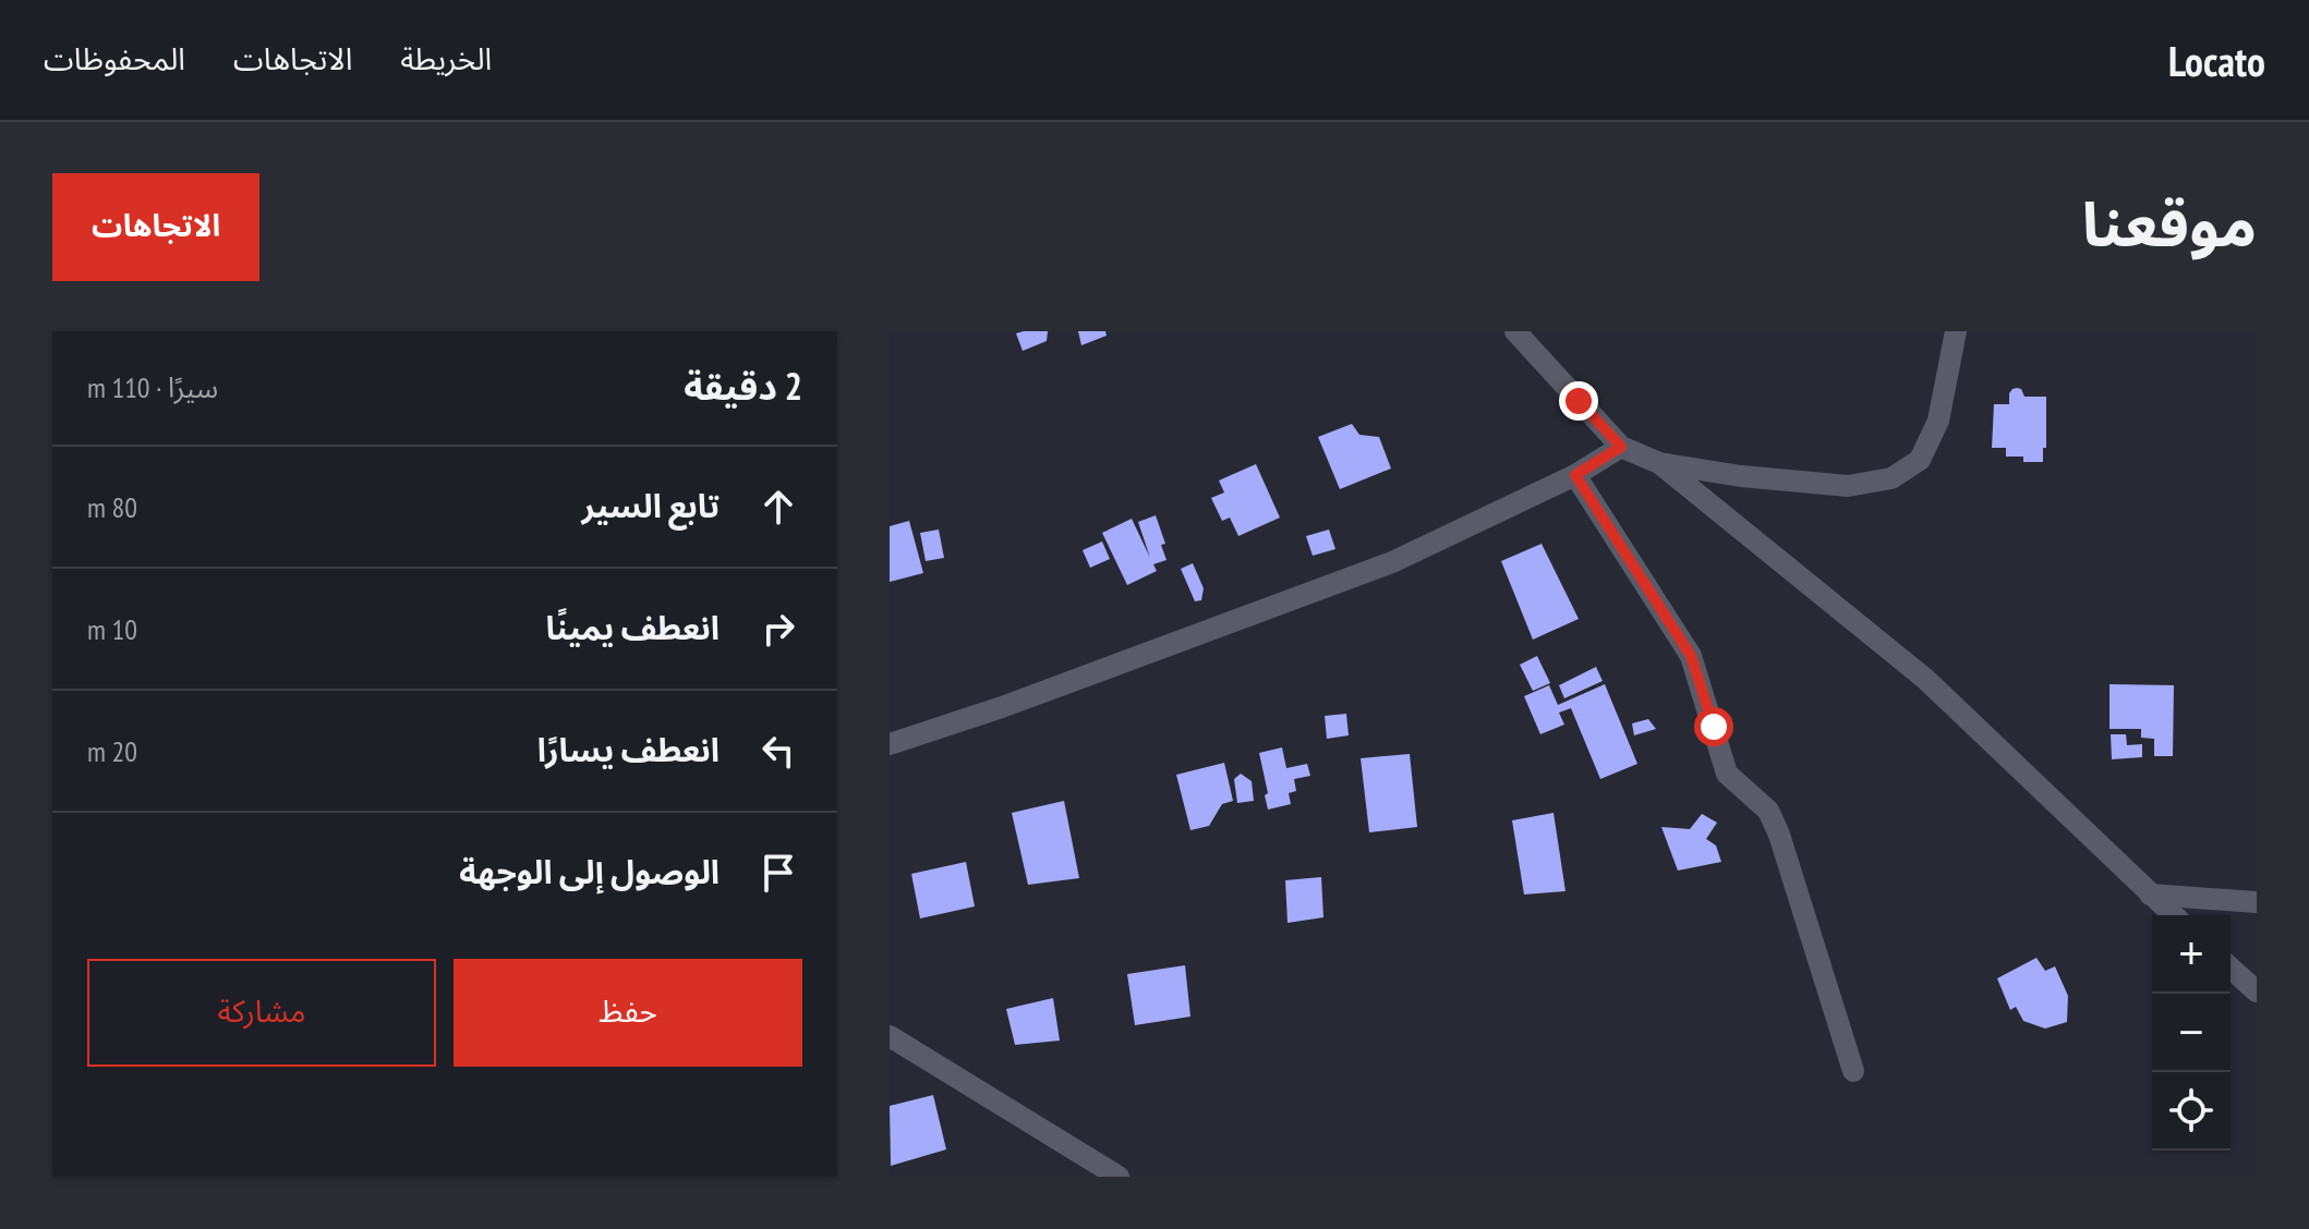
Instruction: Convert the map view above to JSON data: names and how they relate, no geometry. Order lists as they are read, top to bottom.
{
  "page": {
    "header": "Locato",
    "nav": ["الخريطة", "الاتجاهات", "المحفوظات"],
    "title": "موقعنا",
    "buttons": [
      "الاتجاهات",
      ["حفظ", "مشاركة"]
    ],
    "heading": ["2 دقيقة", "سيرًا · 110 m"],
    "list": [
      ["تابع السير", "80 m"],
      ["انعطف يمينًا", "10 m"],
      ["انعطف يسارًا", "20 m"],
      "الوصول إلى الوجهة"
    ],
    "map_buttons": ["+", "−"]
  }
}
